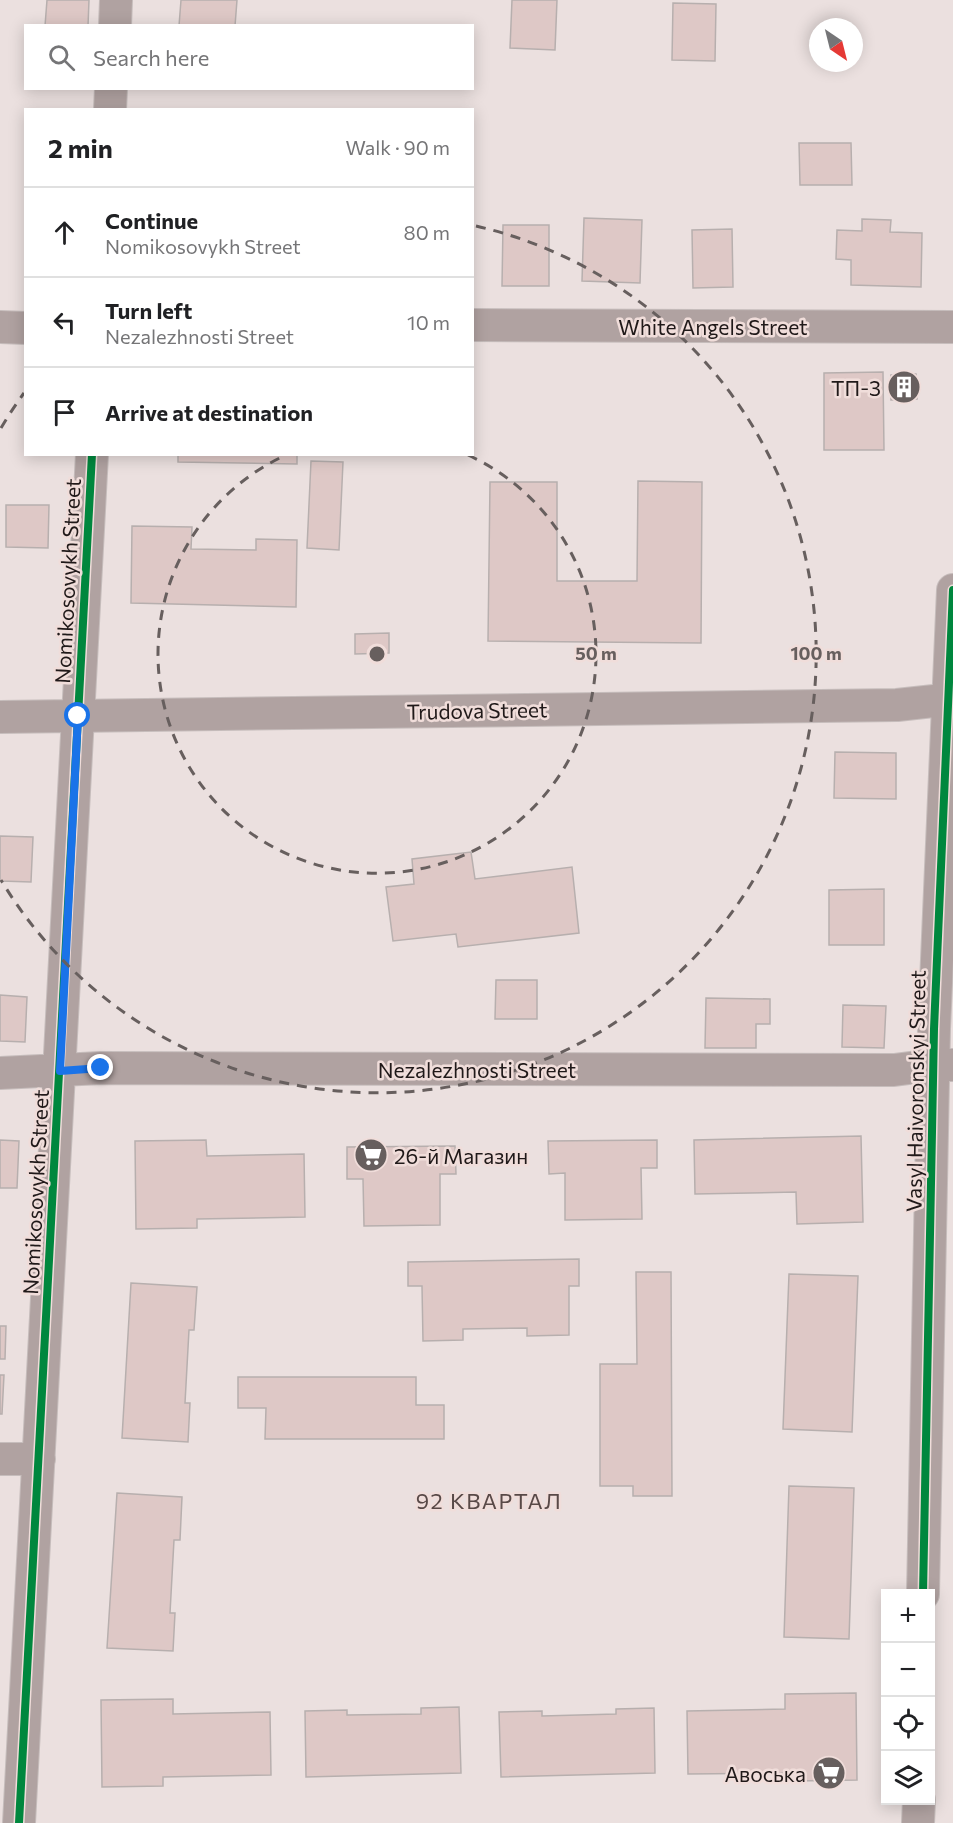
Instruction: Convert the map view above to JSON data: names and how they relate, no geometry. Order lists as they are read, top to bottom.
{
  "streets": {
    "street": [
      "White Angels Street",
      "Nomikosovykh Street",
      "Trudova Street",
      "Nezalezhnosti Street",
      "Vasyl Haivoronskyi Street"
    ]
  },
  "crossings": [
    ["Nomikosovykh Street", "Trudova Street"],
    ["Nomikosovykh Street", "Nezalezhnosti Street"],
    ["Trudova Street", "Vasyl Haivoronskyi Street"],
    ["Nezalezhnosti Street", "Vasyl Haivoronskyi Street"]
  ],
  "districts": ["92 КВАРТАЛ"],
  "places": {
    "building": ["ТП-3"],
    "supermarket": ["26-й Магазин", "Авоська"]
  },
  "north": "bottom right",
  "page": {
    "search": "Search here",
    "heading": ["2 min", "Walk · 90 m"],
    "list": [
      ["Continue", "Nomikosovykh Street", "80 m"],
      ["Turn left", "Nezalezhnosti Street", "10 m"],
      "Arrive at destination"
    ],
    "map_buttons": ["+", "−"]
  },
  "rings": ["50 m", "100 m"]
}
